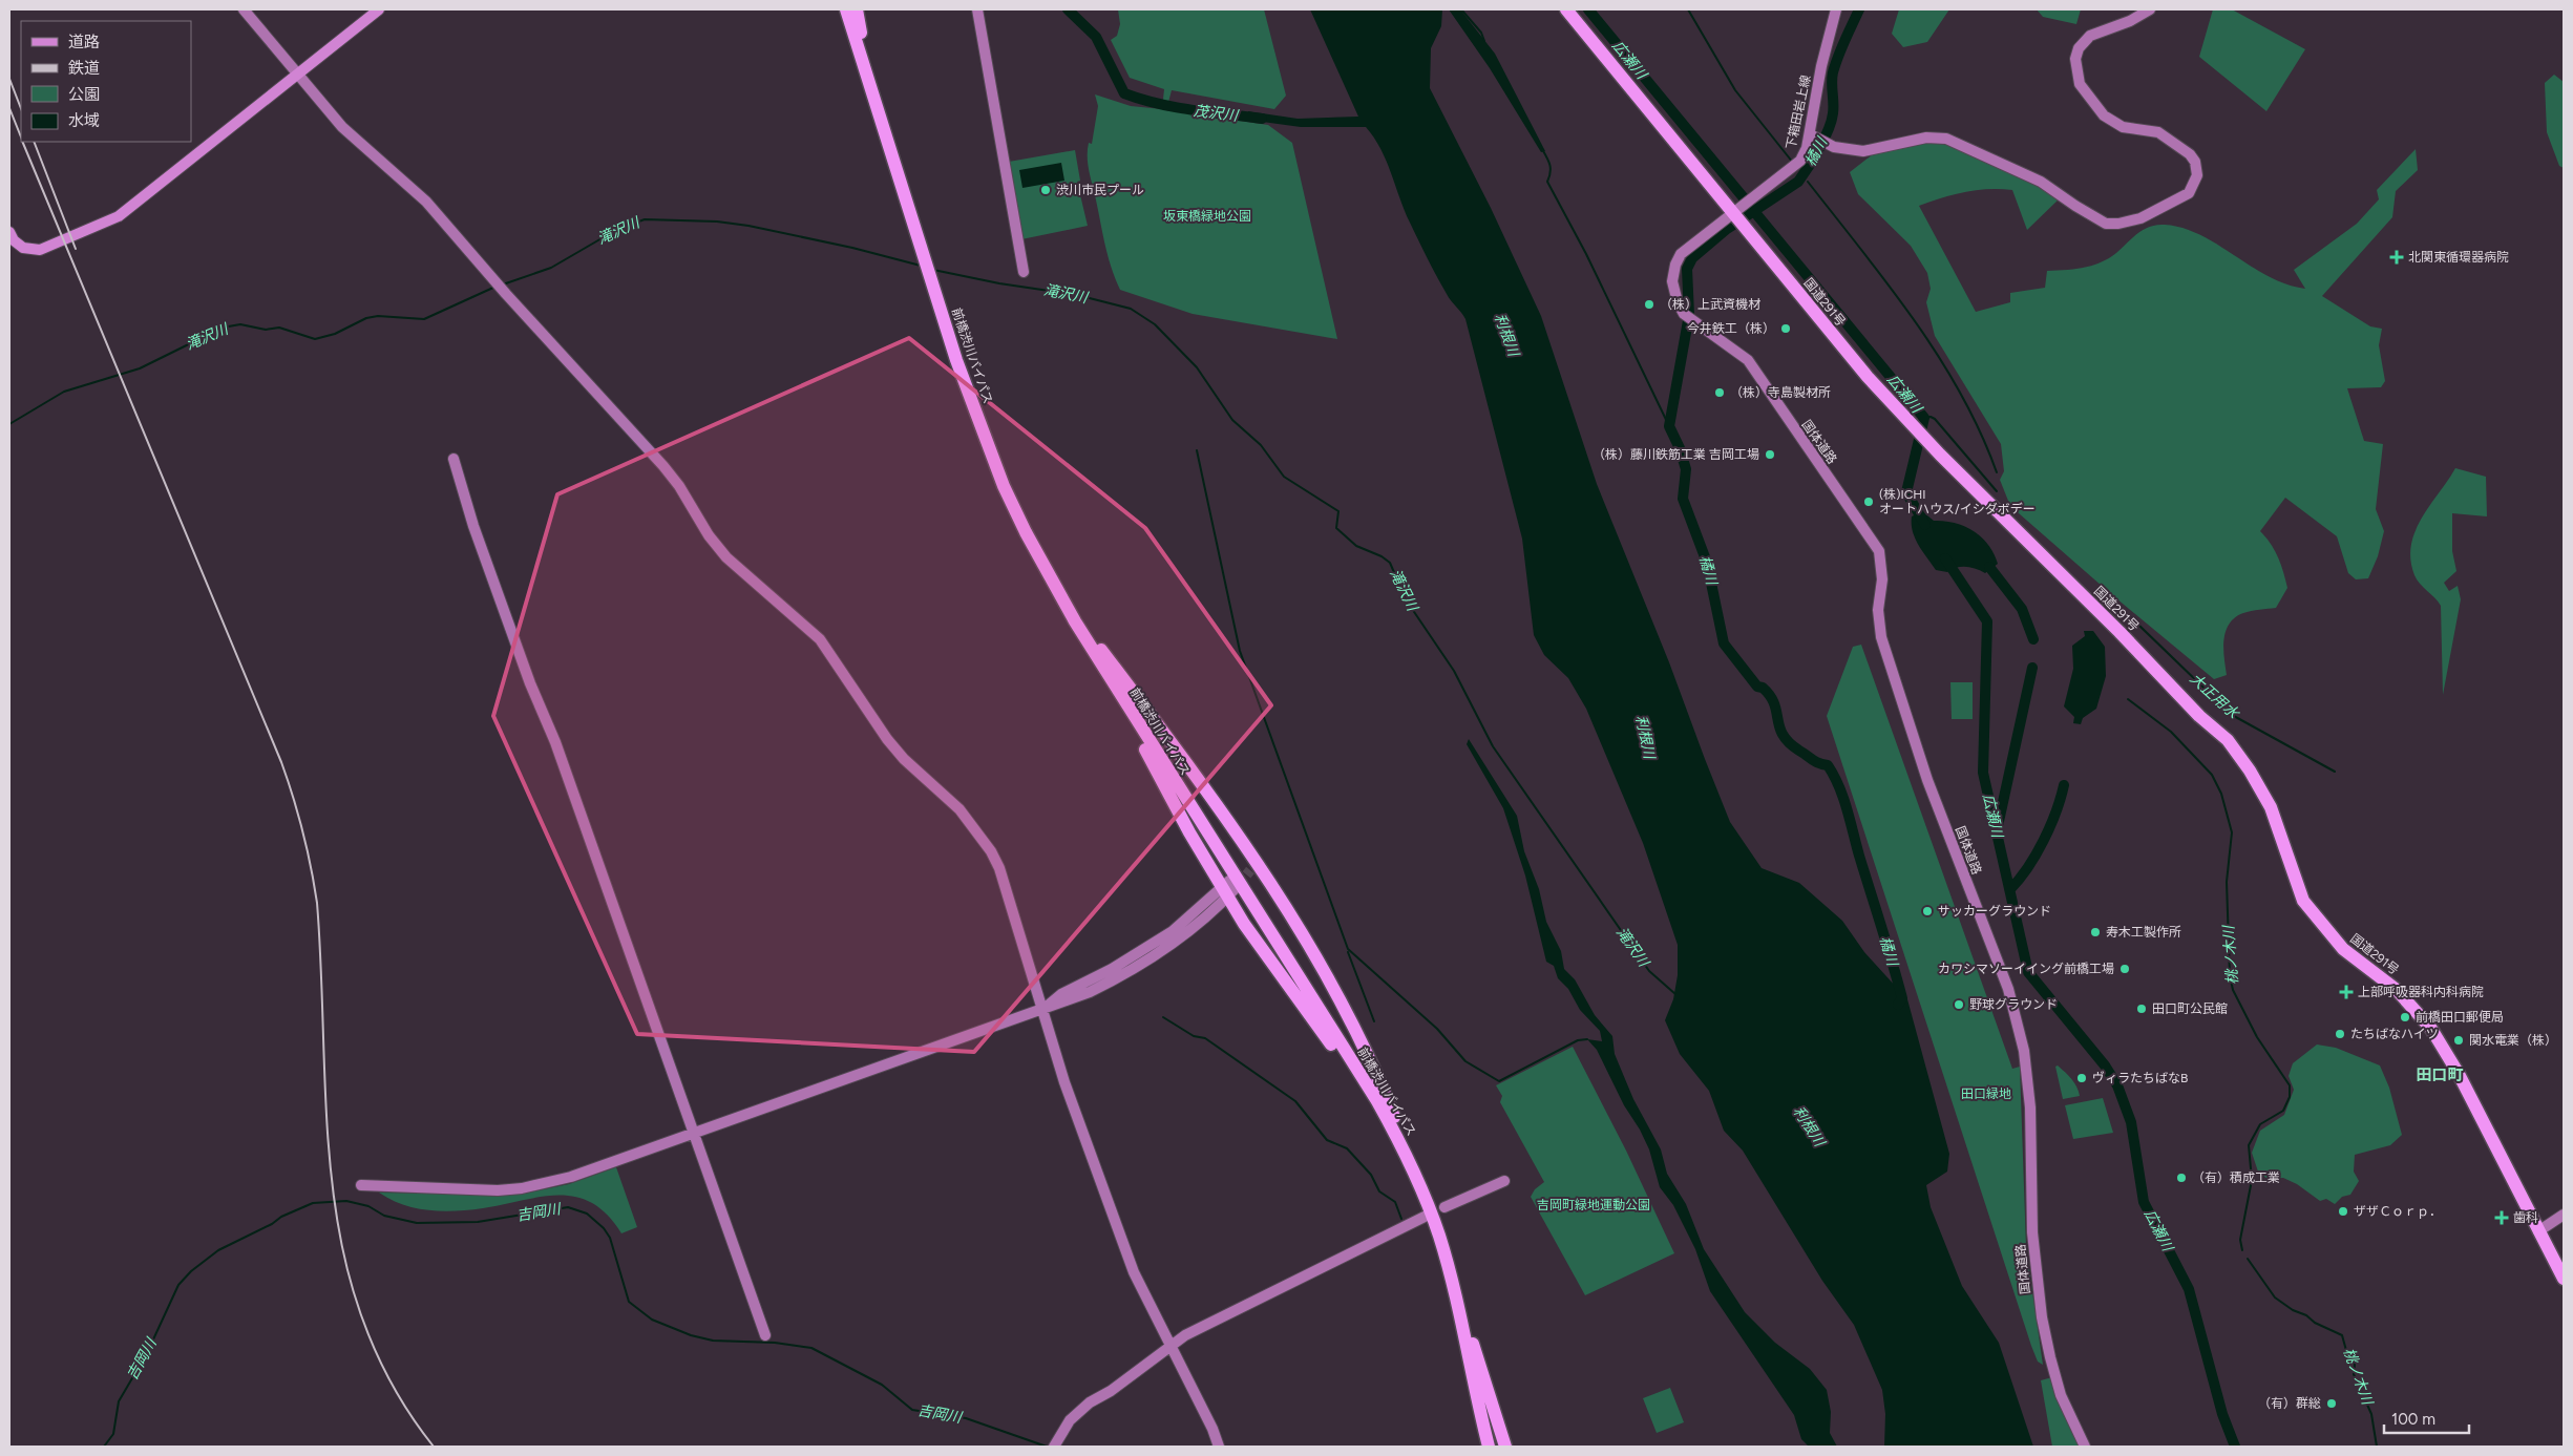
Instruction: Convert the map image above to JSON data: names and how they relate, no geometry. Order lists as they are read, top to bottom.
{
  "streets": {
    "highway": ["国道291号", "前橋渋川バイパス"],
    "street": ["下箱田岩上線", "国体道路"]
  },
  "crossings": [
    ["下箱田岩上線", "国道291号"],
    ["下箱田岩上線", "国体道路"],
    ["国道291号", "国体道路"]
  ],
  "districts": ["田口町"],
  "water": [
    "広瀬川",
    "茂沢川",
    "橘川",
    "滝沢川",
    "利根川",
    "大正用水",
    "桃ノ木川",
    "吉岡川"
  ],
  "parks": ["坂東橋緑地公園", "田口緑地", "吉岡町緑地運動公園"],
  "places": {
    "other": [
      "渋川市民プール",
      "（株）上武資機材",
      "今井鉄工（株）",
      "（株）寺島製材所",
      "（株）藤川鉄筋工業 吉岡工場",
      "(株)ICHI オートハウス/イシダボデー",
      "サッカーグラウンド",
      "寿木工製作所",
      "カワシマソーイイング前橋工場",
      "野球グラウンド",
      "田口町公民館",
      "前橋田口郵便局",
      "たちばなハイツ",
      "関水電業（株）",
      "ヴィラたちばなB",
      "（有）積成工業",
      "ザザＣｏｒｐ．",
      "（有）群総"
    ],
    "health": ["北関東循環器病院", "上部呼吸器科内科病院", "歯科"]
  },
  "legend": [
    "道路",
    "鉄道",
    "公園",
    "水域"
  ],
  "scale_bar": "100 m"
}
